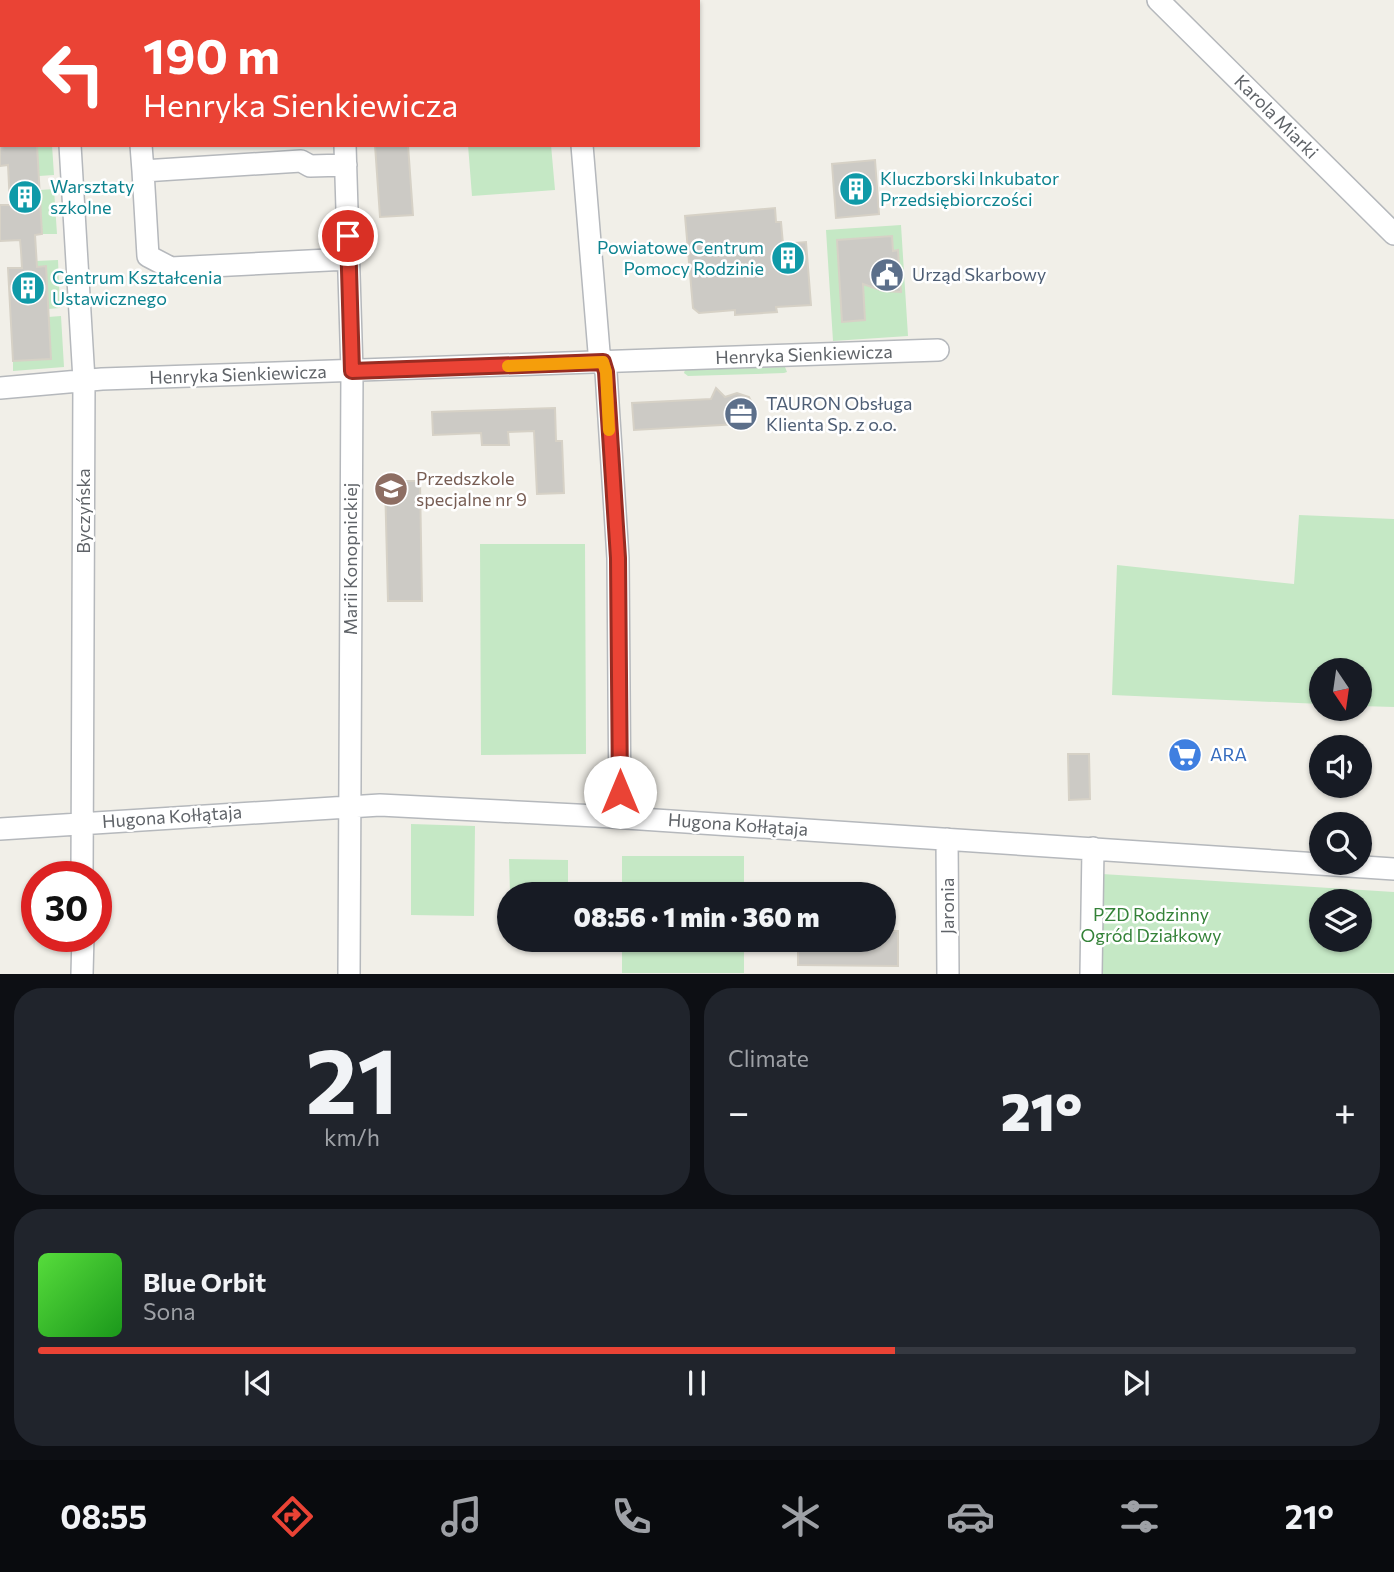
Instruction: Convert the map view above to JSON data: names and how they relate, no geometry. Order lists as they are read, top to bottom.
{
  "streets": {
    "street": [
      "Karola Miarki",
      "Henryka Sienkiewicza",
      "Byczyńska",
      "Marii Konopnickiej",
      "Hugona Kołłątaja",
      "Jaronia"
    ]
  },
  "crossings": [
    ["Henryka Sienkiewicza", "Byczyńska"],
    ["Henryka Sienkiewicza", "Marii Konopnickiej"],
    ["Byczyńska", "Hugona Kołłątaja"],
    ["Marii Konopnickiej", "Hugona Kołłątaja"],
    ["Hugona Kołłątaja", "Jaronia"]
  ],
  "parks": ["PZD Rodzinny Ogród Działkowy"],
  "places": {
    "building": [
      "Kluczborski Inkubator Przedsiębiorczości",
      "Warsztaty szkolne",
      "Powiatowe Centrum Pomocy Rodzinie",
      "Centrum Kształcenia Ustawicznego"
    ],
    "public building": ["Urząd Skarbowy"],
    "office": ["TAURON Obsługa Klienta Sp. z o.o."],
    "school or university": ["Przedszkole specjalne nr 9"],
    "supermarket": ["ARA"]
  },
  "north": "bottom",
  "page": {
    "turn": ["190 m", "Henryka Sienkiewicza"],
    "limit": "30",
    "trip": "08:56 · 1 min · 360 m",
    "tile": [
      ["21", "km/h"],
      "Climate"
    ],
    "heat": ["−", "21°", "+"],
    "song": ["Blue Orbit", "Sona"],
    "tabs": ["08:55", "21°"]
  }
}
